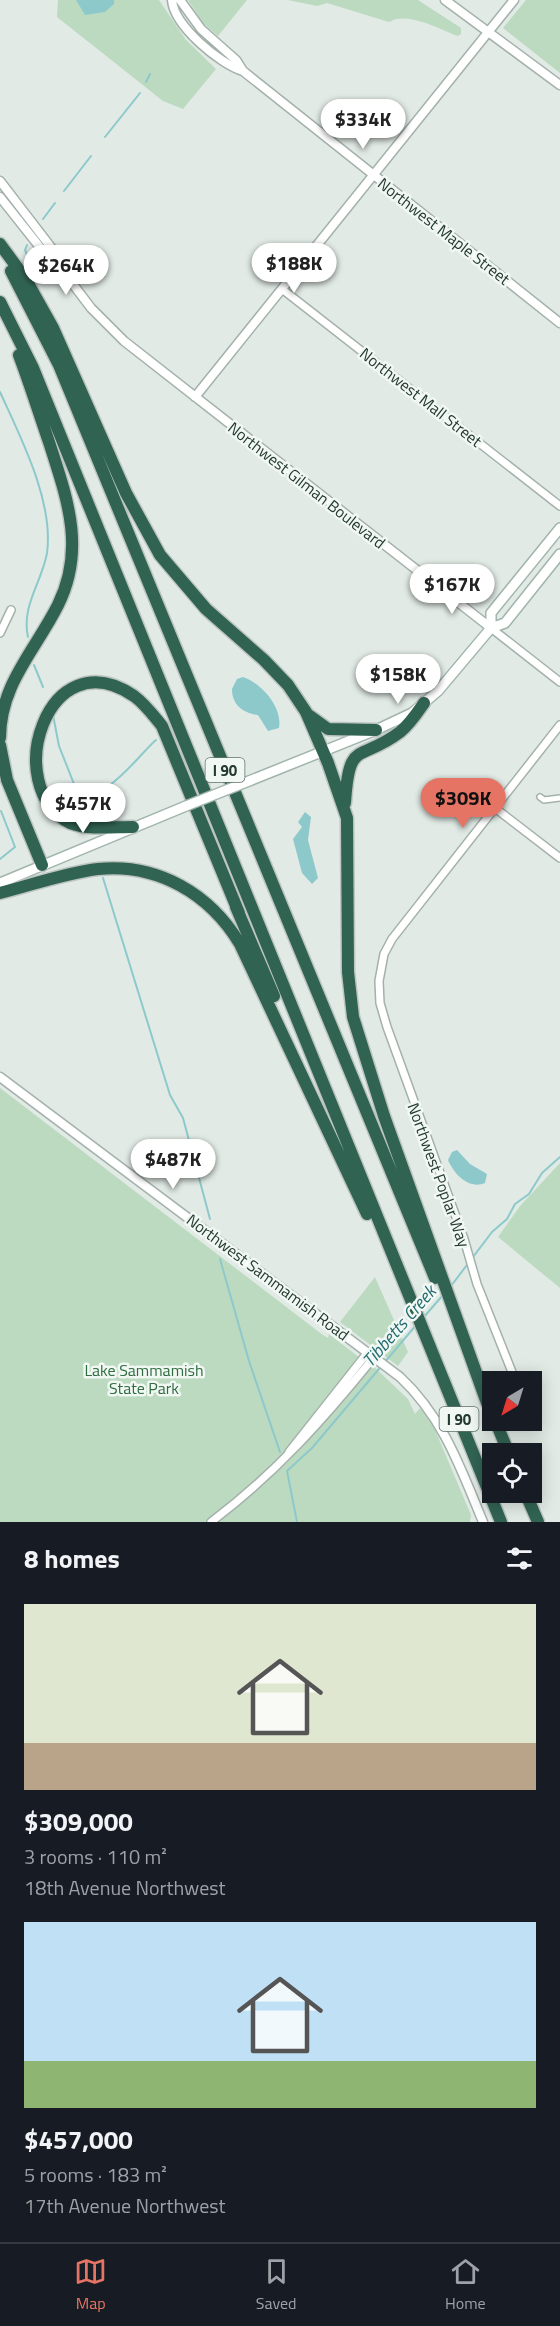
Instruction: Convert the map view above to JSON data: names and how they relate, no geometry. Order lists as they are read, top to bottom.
{
  "streets": {
    "highway": ["I 90"],
    "street": [
      "Northwest Maple Street",
      "Northwest Mall Street",
      "Northwest Gilman Boulevard",
      "Northwest Poplar Way",
      "Northwest Sammamish Road"
    ]
  },
  "water": ["Tibbetts Creek"],
  "parks": ["Lake Sammamish State Park"],
  "north": "bottom left",
  "page": {
    "price": [
      "$334K",
      "$188K",
      "$264K",
      "$167K",
      "$158K",
      "$309K",
      "$457K",
      "$487K"
    ],
    "heading": "8 homes",
    "list": [
      {
        "name": "$309,000",
        "note": "3 rooms · 110 m² · 18th Avenue Northwest"
      },
      {
        "name": "$457,000",
        "note": "5 rooms · 183 m² · 17th Avenue Northwest"
      }
    ],
    "tabs": ["Map", "Saved", "Home"]
  }
}
